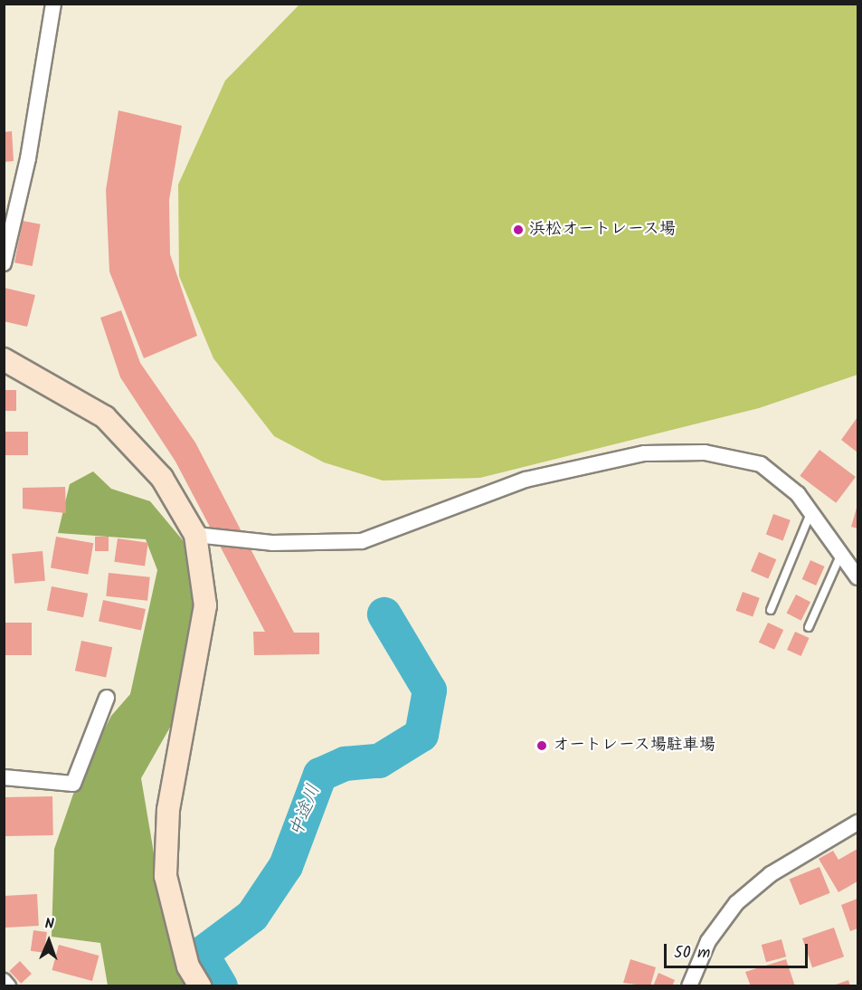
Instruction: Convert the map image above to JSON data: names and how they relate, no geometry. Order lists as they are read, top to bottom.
{
  "water": ["中途川"],
  "places": ["浜松オートレース場", "オートレース場駐車場"],
  "scale_bar": "50 m",
  "north": "top"
}
